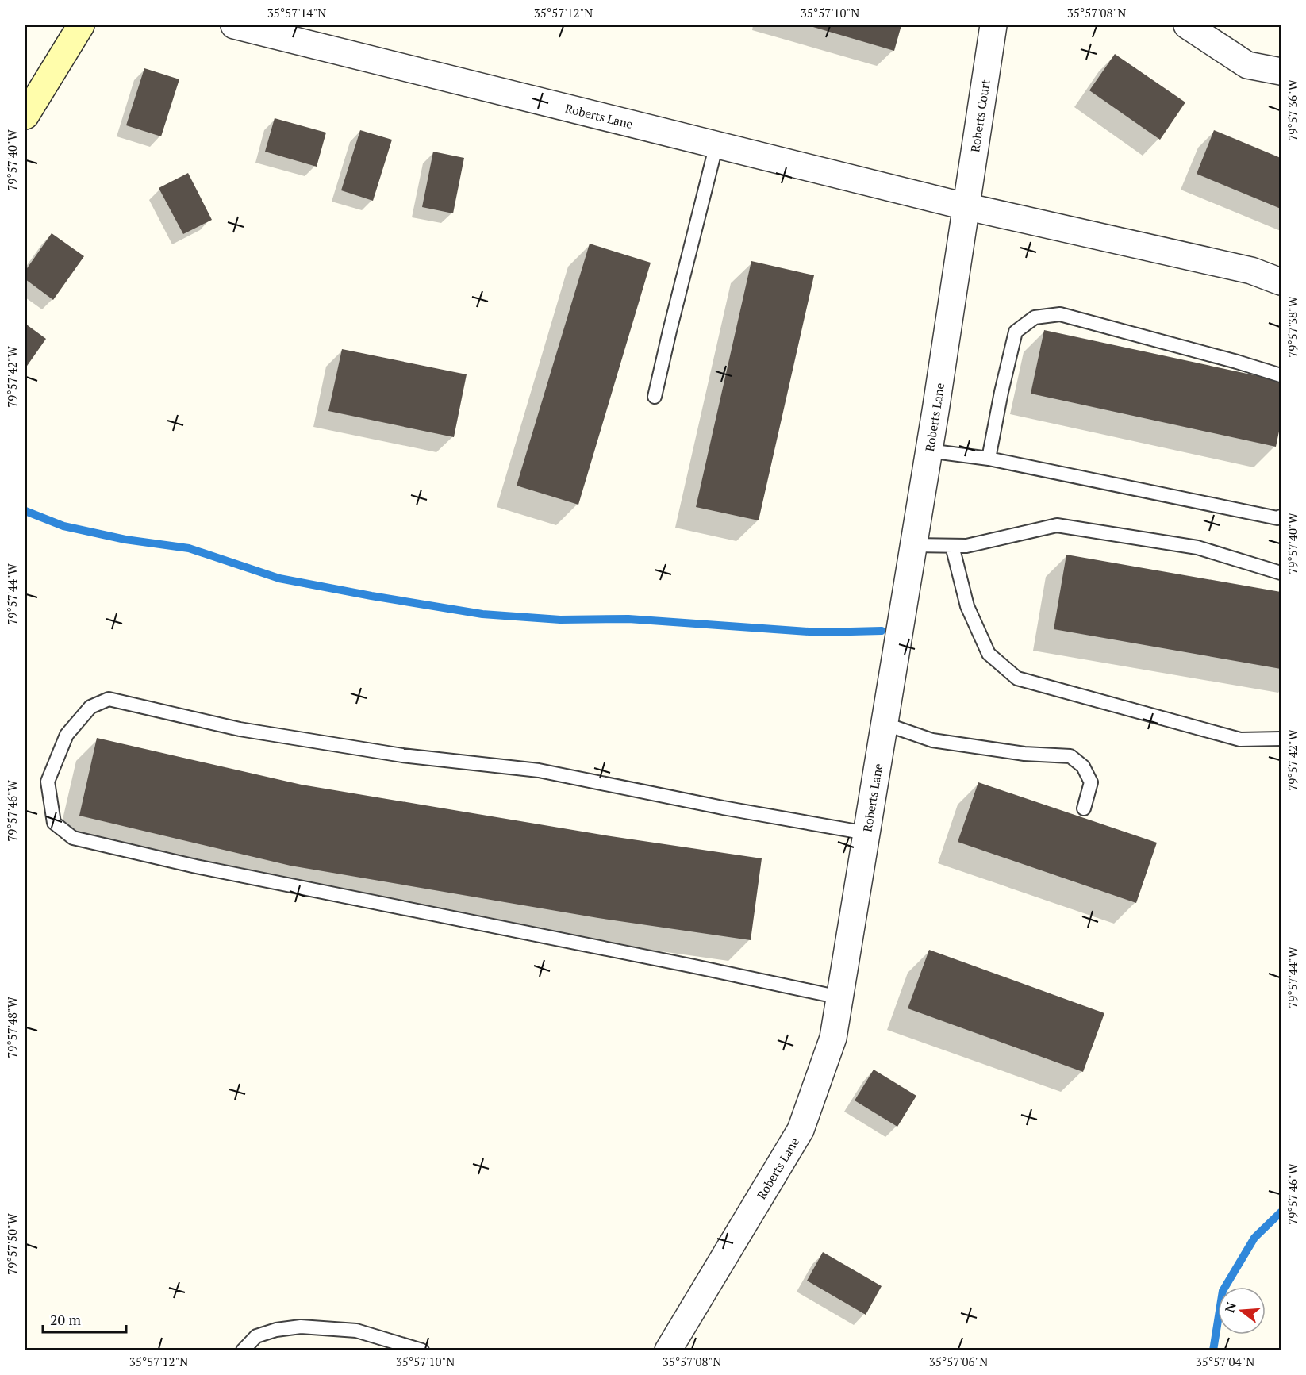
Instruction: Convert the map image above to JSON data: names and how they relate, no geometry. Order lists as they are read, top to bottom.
{
  "streets": {
    "street": ["Roberts Lane", "Roberts Court"]
  },
  "crossings": [
    ["Roberts Lane", "Roberts Court"]
  ],
  "scale_bar": "20 m",
  "north": "left",
  "coordinates": [
    "35°57'14\"N",
    "35°57'12\"N",
    "35°57'10\"N",
    "35°57'08\"N",
    "79°57'36\"W",
    "79°57'40\"W",
    "79°57'38\"W",
    "79°57'42\"W",
    "79°57'44\"W",
    "79°57'46\"W",
    "79°57'48\"W",
    "79°57'50\"W",
    "35°57'06\"N",
    "35°57'04\"N"
  ]
}
